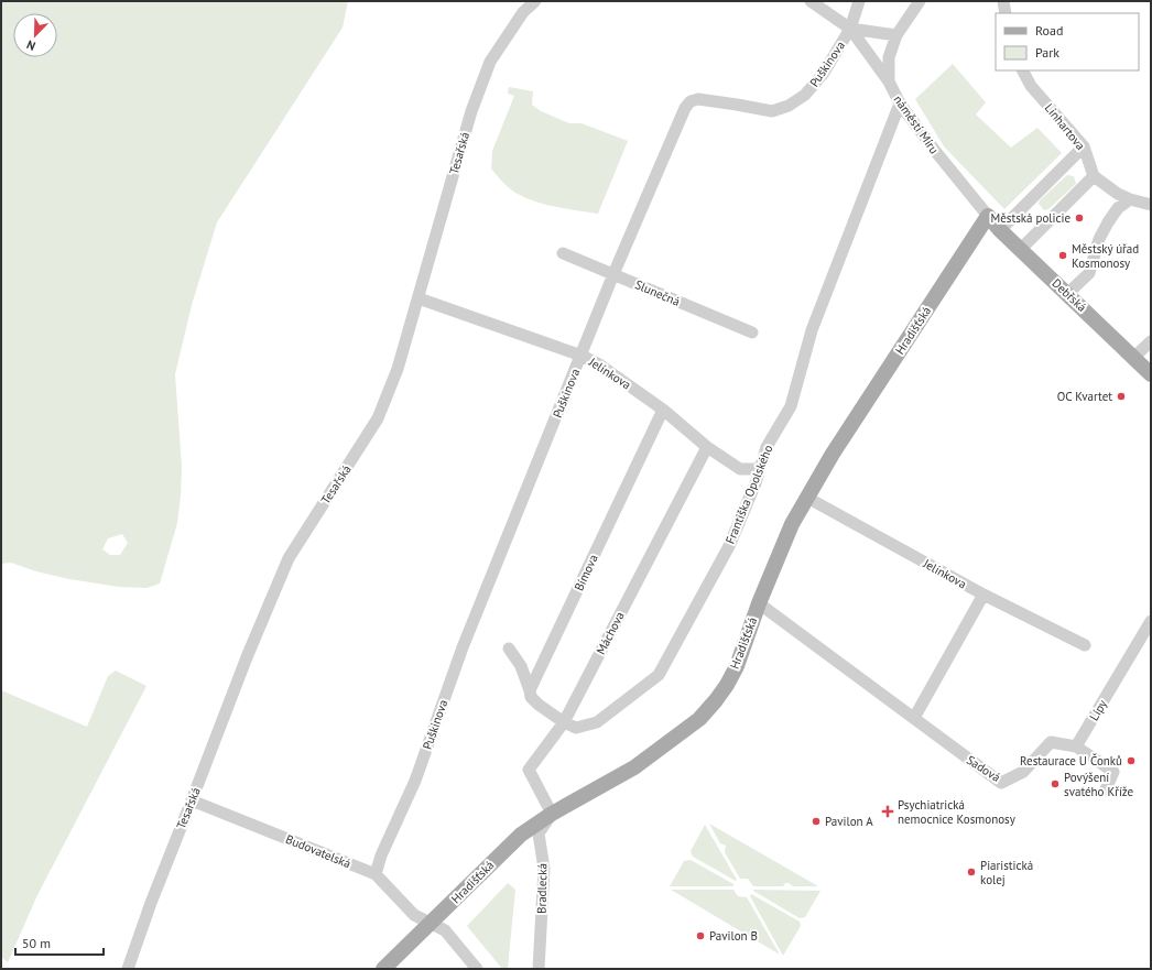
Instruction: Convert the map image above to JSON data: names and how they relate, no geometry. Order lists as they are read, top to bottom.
{
  "streets": {
    "main road": ["Debřská", "Hradišťská"],
    "street": [
      "Puškinova",
      "náměstí Míru",
      "Linhartova",
      "Tesařská",
      "Slunečná",
      "Jelínkova",
      "Františka Opolského",
      "Bímova",
      "Máchova",
      "Lípy",
      "Sadová",
      "Budovatelská",
      "Bradlecká"
    ]
  },
  "crossings": [
    ["Puškinova", "náměstí Míru"],
    ["Puškinova", "Slunečná"],
    ["Puškinova", "Jelínkova"],
    ["Puškinova", "Budovatelská"],
    ["náměstí Míru", "Debřská"],
    ["náměstí Míru", "Hradišťská"],
    ["náměstí Míru", "Františka Opolského"],
    ["Tesařská", "Jelínkova"],
    ["Tesařská", "Budovatelská"],
    ["Debřská", "Hradišťská"],
    ["Hradišťská", "Jelínkova"],
    ["Hradišťská", "Máchova"],
    ["Hradišťská", "Sadová"],
    ["Hradišťská", "Budovatelská"],
    ["Hradišťská", "Bradlecká"],
    ["Jelínkova", "Františka Opolského"],
    ["Jelínkova", "Bímova"],
    ["Jelínkova", "Máchova"],
    ["Františka Opolského", "Máchova"],
    ["Máchova", "Bradlecká"],
    ["Lípy", "Sadová"]
  ],
  "places": {
    "other": [
      "Městská policie",
      "Městský úřad Kosmonosy",
      "OC Kvartet",
      "Restaurace U Čonků",
      "Povýšení svatého Kříže",
      "Pavilon A",
      "Piaristická kolej",
      "Pavilon B"
    ],
    "health": ["Psychiatrická nemocnice Kosmonosy"]
  },
  "legend": ["Road", "Park"],
  "scale_bar": "50 m",
  "north": "bottom left"
}
